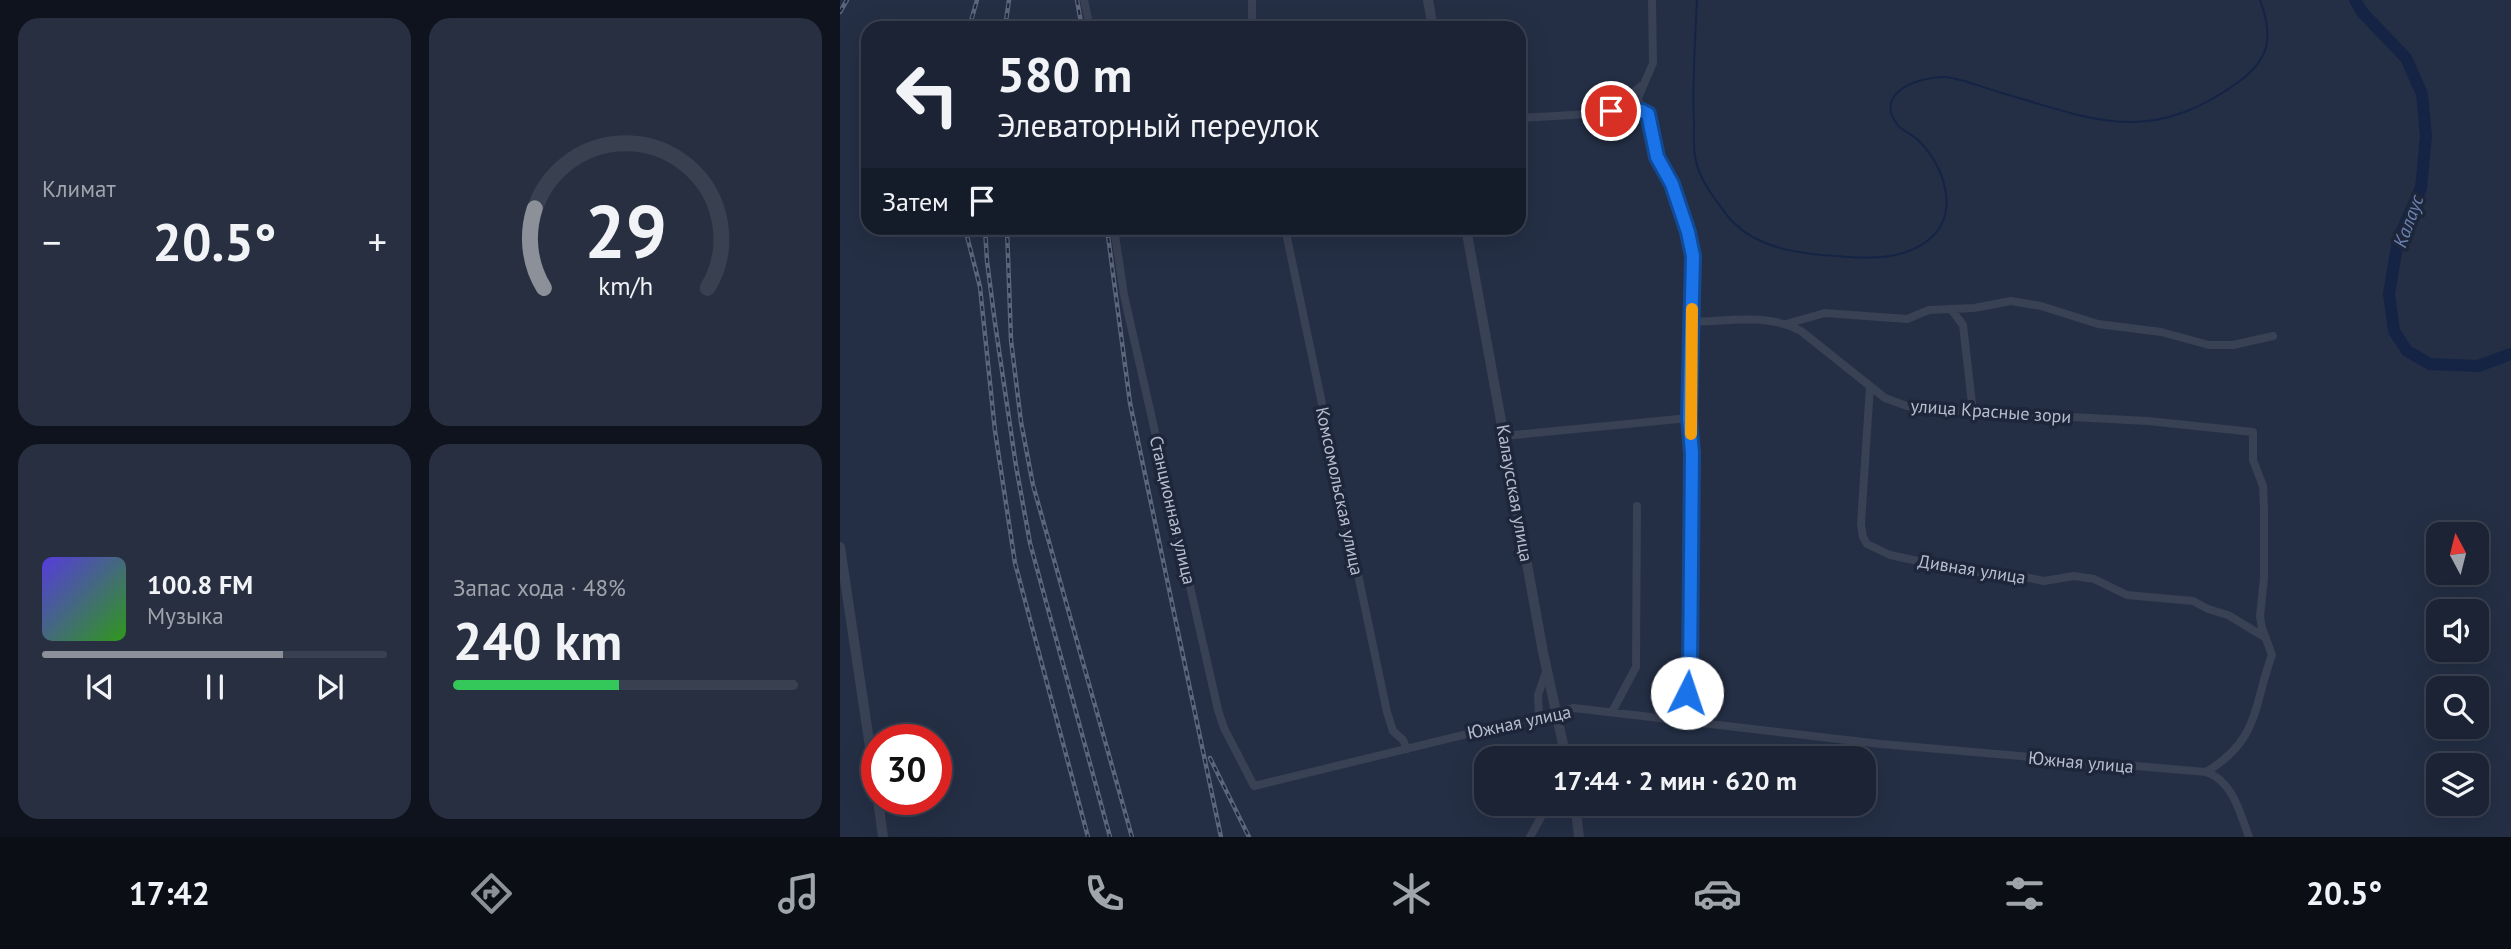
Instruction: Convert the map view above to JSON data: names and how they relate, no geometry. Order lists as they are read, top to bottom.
{
  "streets": {
    "street": [
      "улица Красные зори",
      "Комсомольская улица",
      "Калаусская улица",
      "Станционная улица",
      "Дивная улица",
      "Южная улица"
    ]
  },
  "crossings": [
    ["улица Красные зори", "Дивная улица"],
    ["Комсомольская улица", "Южная улица"],
    ["Калаусская улица", "Южная улица"],
    ["Станционная улица", "Южная улица"]
  ],
  "water": ["Калаус"],
  "north": "top",
  "page": {
    "tile": [
      "Климат",
      ["Запас хода · 48%", "240 km"]
    ],
    "turn": ["580 m", "Элеваторный переулок"],
    "then": "Затем",
    "heat": ["−", "20.5°", "+"],
    "song": ["100.8 FM", "Музыка"],
    "limit": "30",
    "trip": "17:44 · 2 мин · 620 m",
    "tabs": ["17:42", "20.5°"],
    "gauge": ["29", "km/h"]
  }
}
